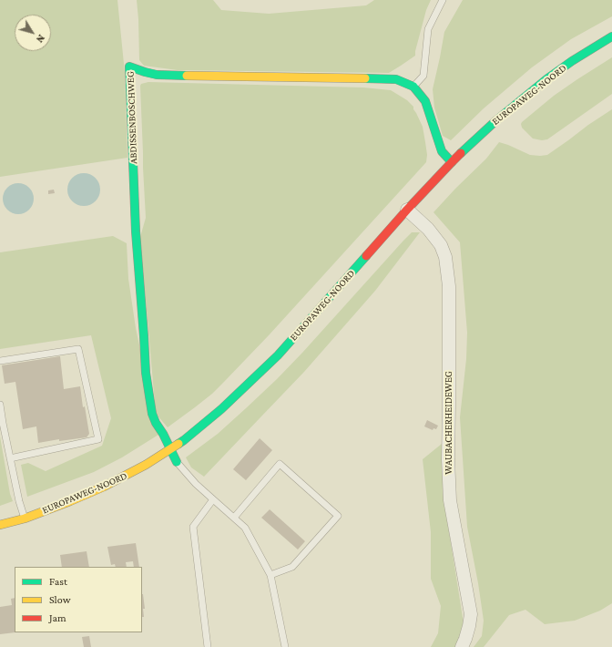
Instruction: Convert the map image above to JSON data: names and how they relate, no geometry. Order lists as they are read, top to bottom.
{
  "streets": {
    "street": ["EUROPAWEG-NOORD", "ABDISSENBOSCHWEG", "WAUBACHERHEIDEWEG"]
  },
  "crossings": [
    ["EUROPAWEG-NOORD", "ABDISSENBOSCHWEG"],
    ["EUROPAWEG-NOORD", "WAUBACHERHEIDEWEG"]
  ],
  "legend": ["Fast", "Slow", "Jam"],
  "north": "bottom right"
}
